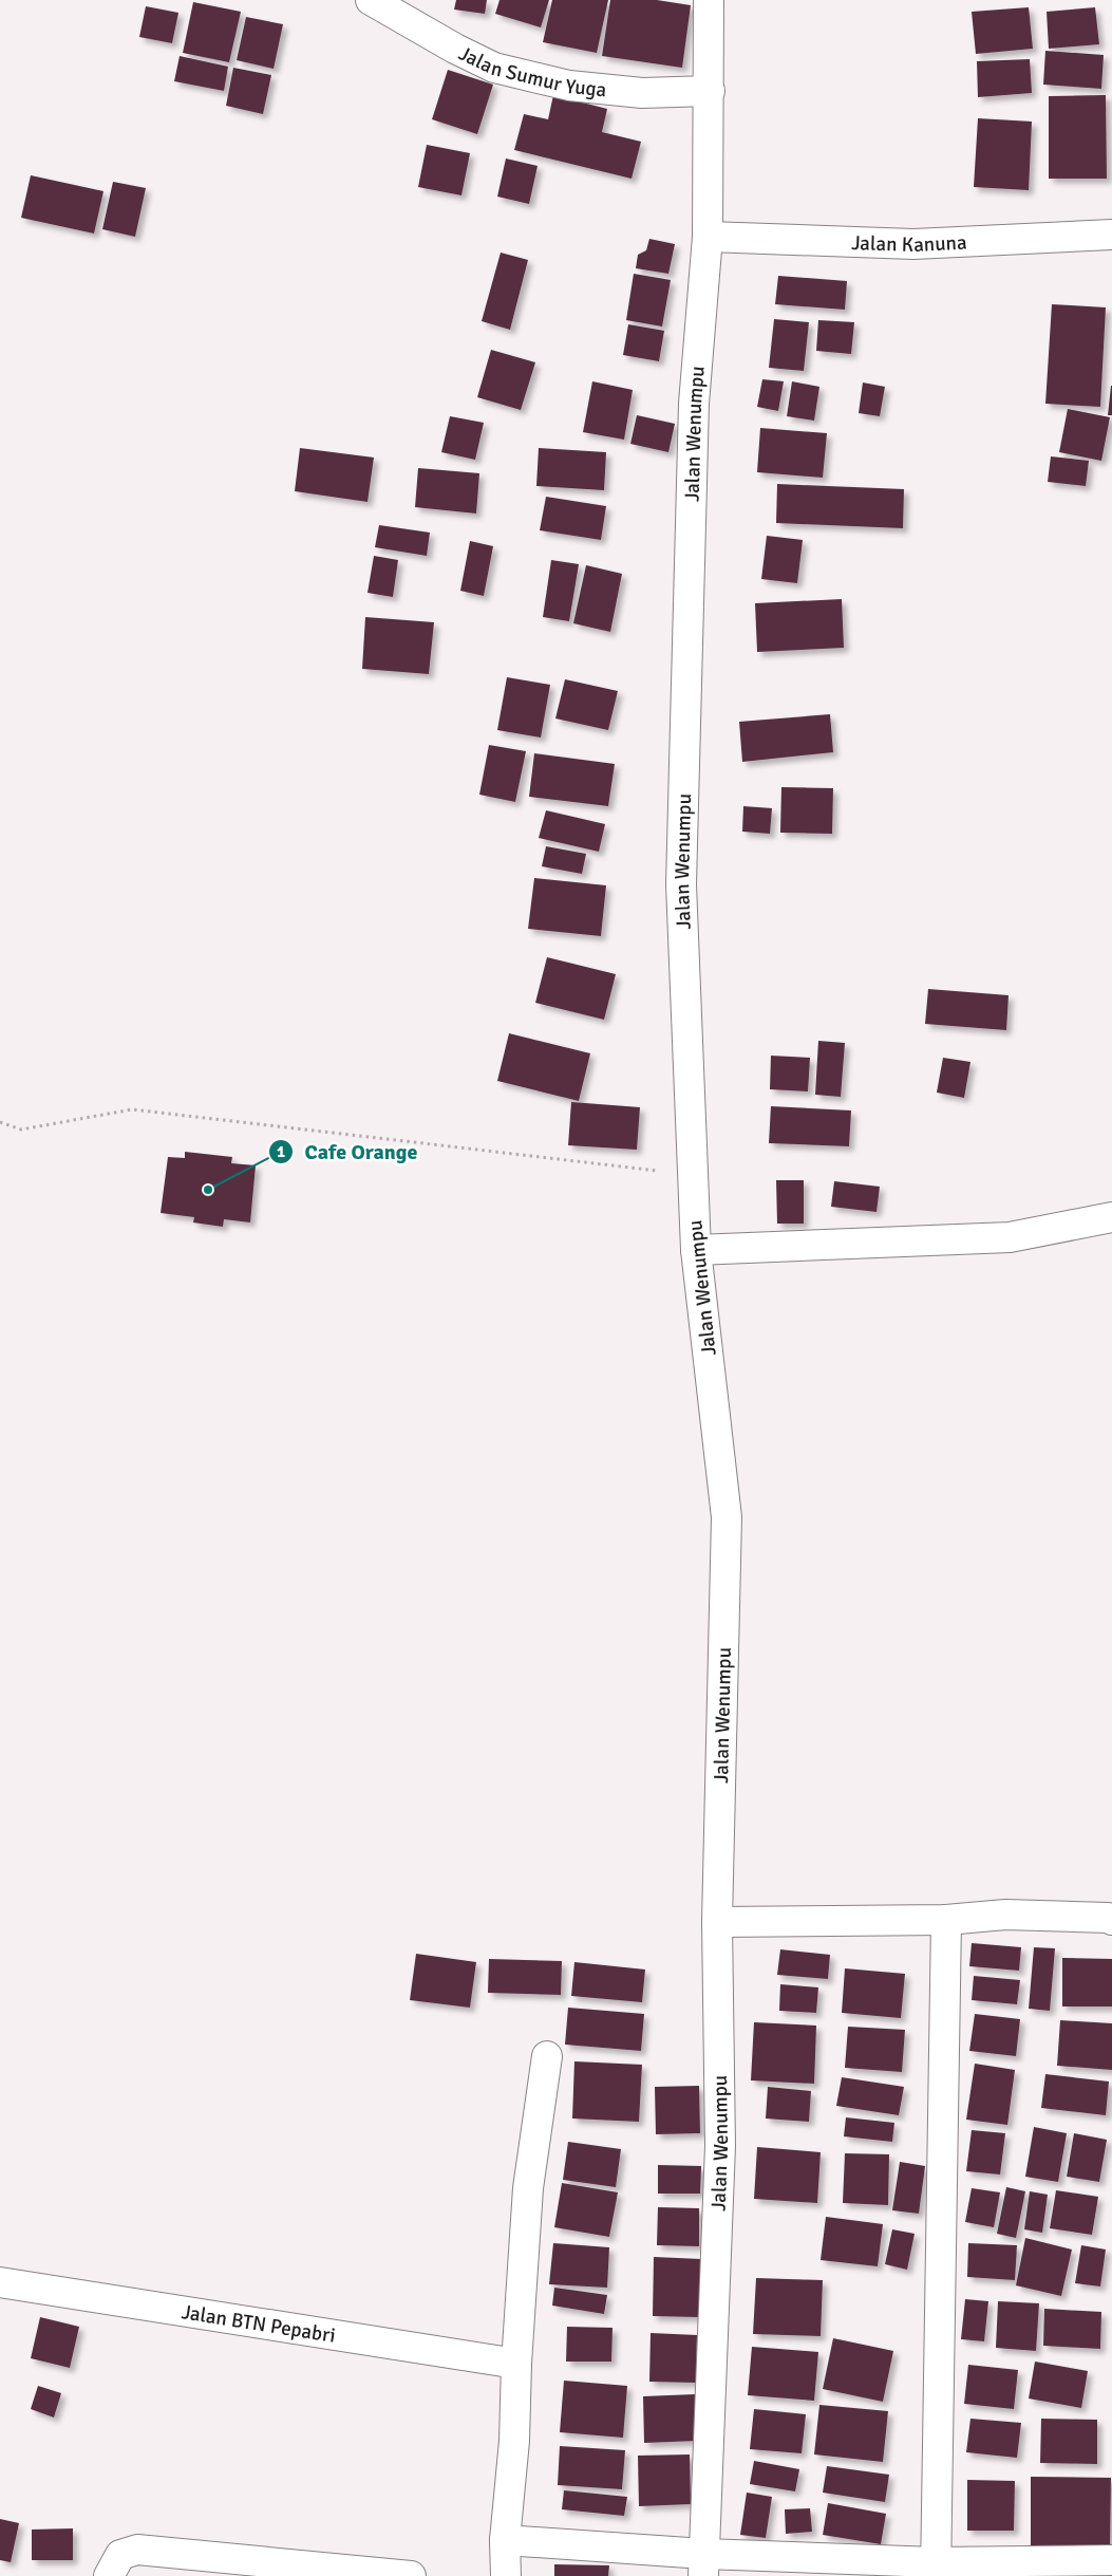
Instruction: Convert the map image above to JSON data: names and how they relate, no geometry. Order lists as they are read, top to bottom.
{
  "streets": {
    "street": [
      "Jalan Sumur Yuga",
      "Jalan Kanuna",
      "Jalan Wenumpu",
      "Jalan BTN Pepabri"
    ]
  },
  "crossings": [
    ["Jalan Sumur Yuga", "Jalan Wenumpu"],
    ["Jalan Kanuna", "Jalan Wenumpu"]
  ],
  "places": ["Cafe Orange"]
}
